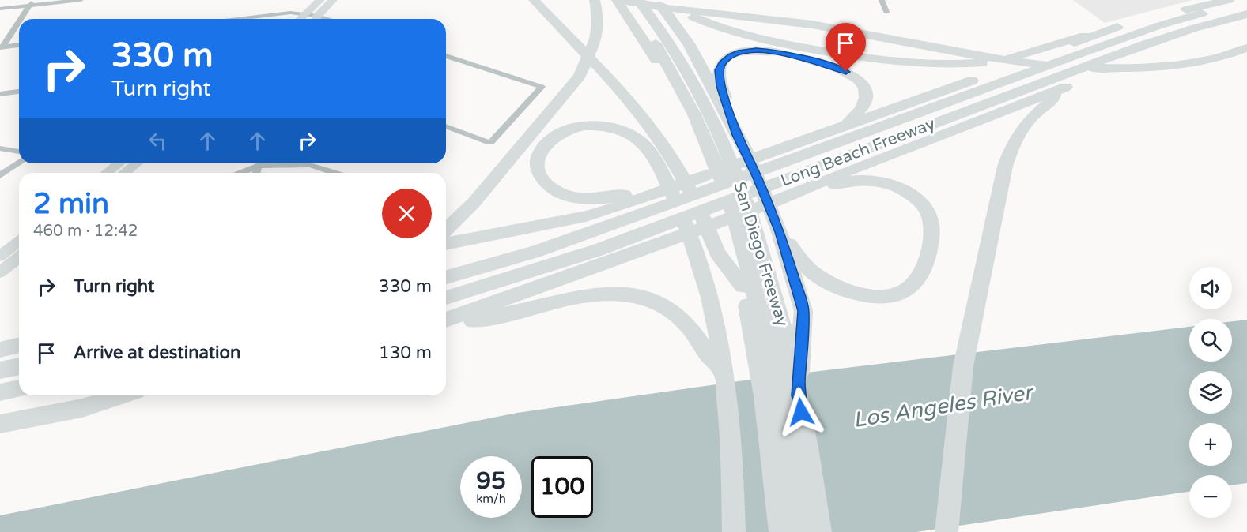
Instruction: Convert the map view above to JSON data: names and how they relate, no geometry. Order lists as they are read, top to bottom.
{
  "streets": {
    "highway": ["Long Beach Freeway", "San Diego Freeway"]
  },
  "water": ["Los Angeles River"],
  "page": {
    "turn": ["330 m", "Turn right"],
    "heading": ["2 min", "460 m · 12:42"],
    "list": [
      {
        "name": "Turn right",
        "value": "330 m"
      },
      {
        "name": "Arrive at destination",
        "value": "130 m"
      }
    ],
    "map_buttons": ["+", "−"],
    "speed": "95 km/h",
    "limit": "100"
  }
}
